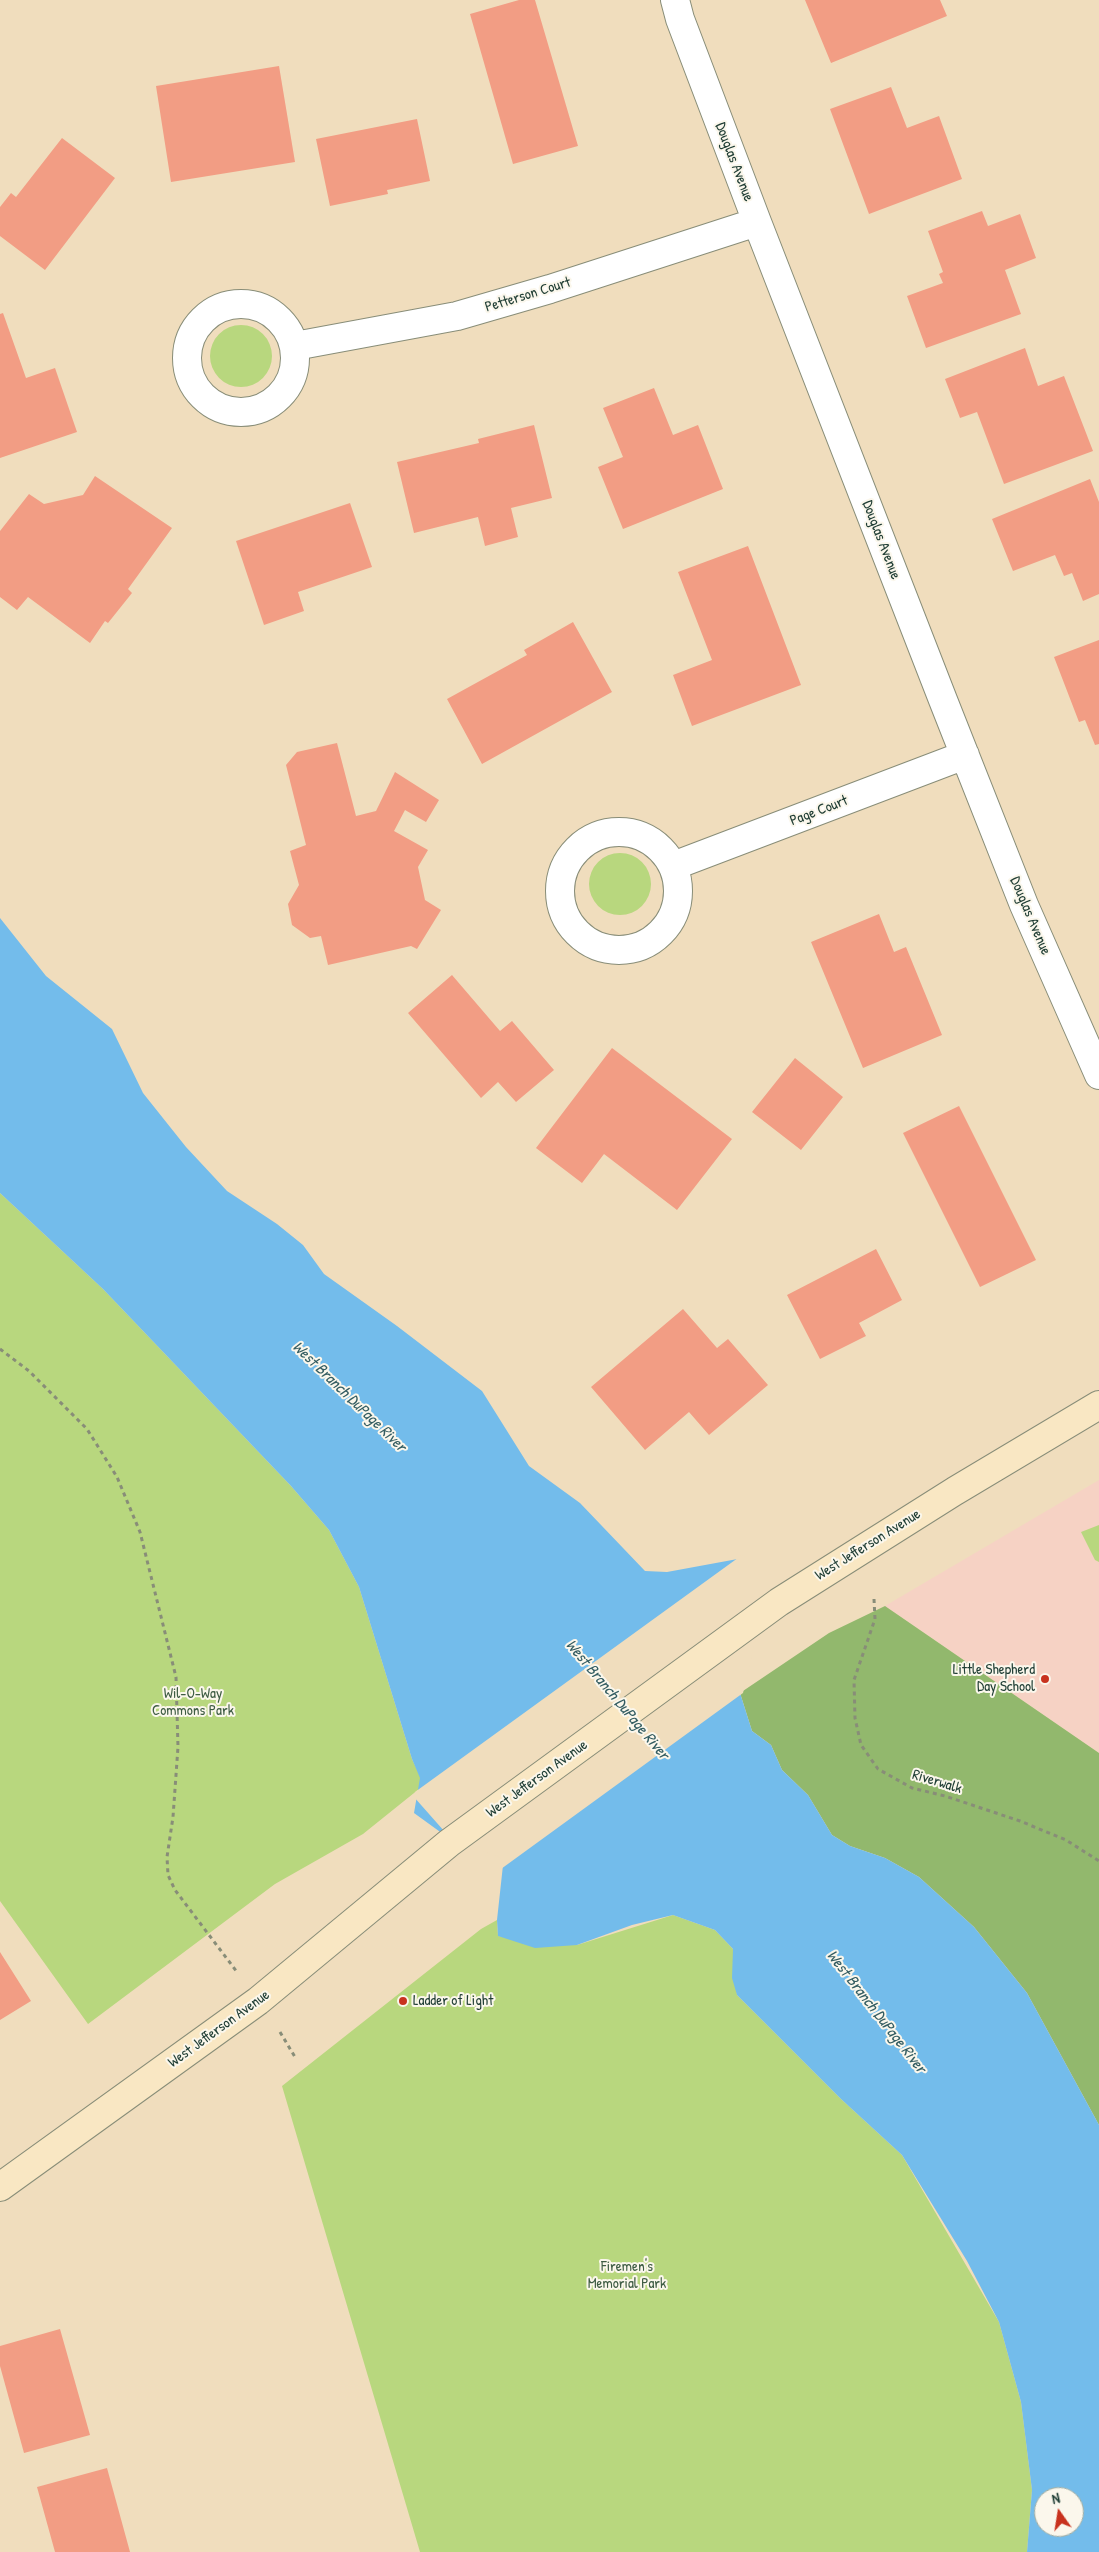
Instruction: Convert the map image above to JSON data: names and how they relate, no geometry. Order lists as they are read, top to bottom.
{
  "streets": {
    "street": [
      "Douglas Avenue",
      "Petterson Court",
      "Page Court",
      "West Jefferson Avenue"
    ],
    "path": ["Riverwalk"]
  },
  "crossings": [
    ["Douglas Avenue", "Petterson Court"],
    ["Douglas Avenue", "Page Court"]
  ],
  "water": ["West Branch DuPage River"],
  "parks": ["Wil-O-Way Commons Park", "Firemen's Memorial Park"],
  "places": ["Little Shepherd Day School", "Ladder of Light"],
  "north": "top"
}
